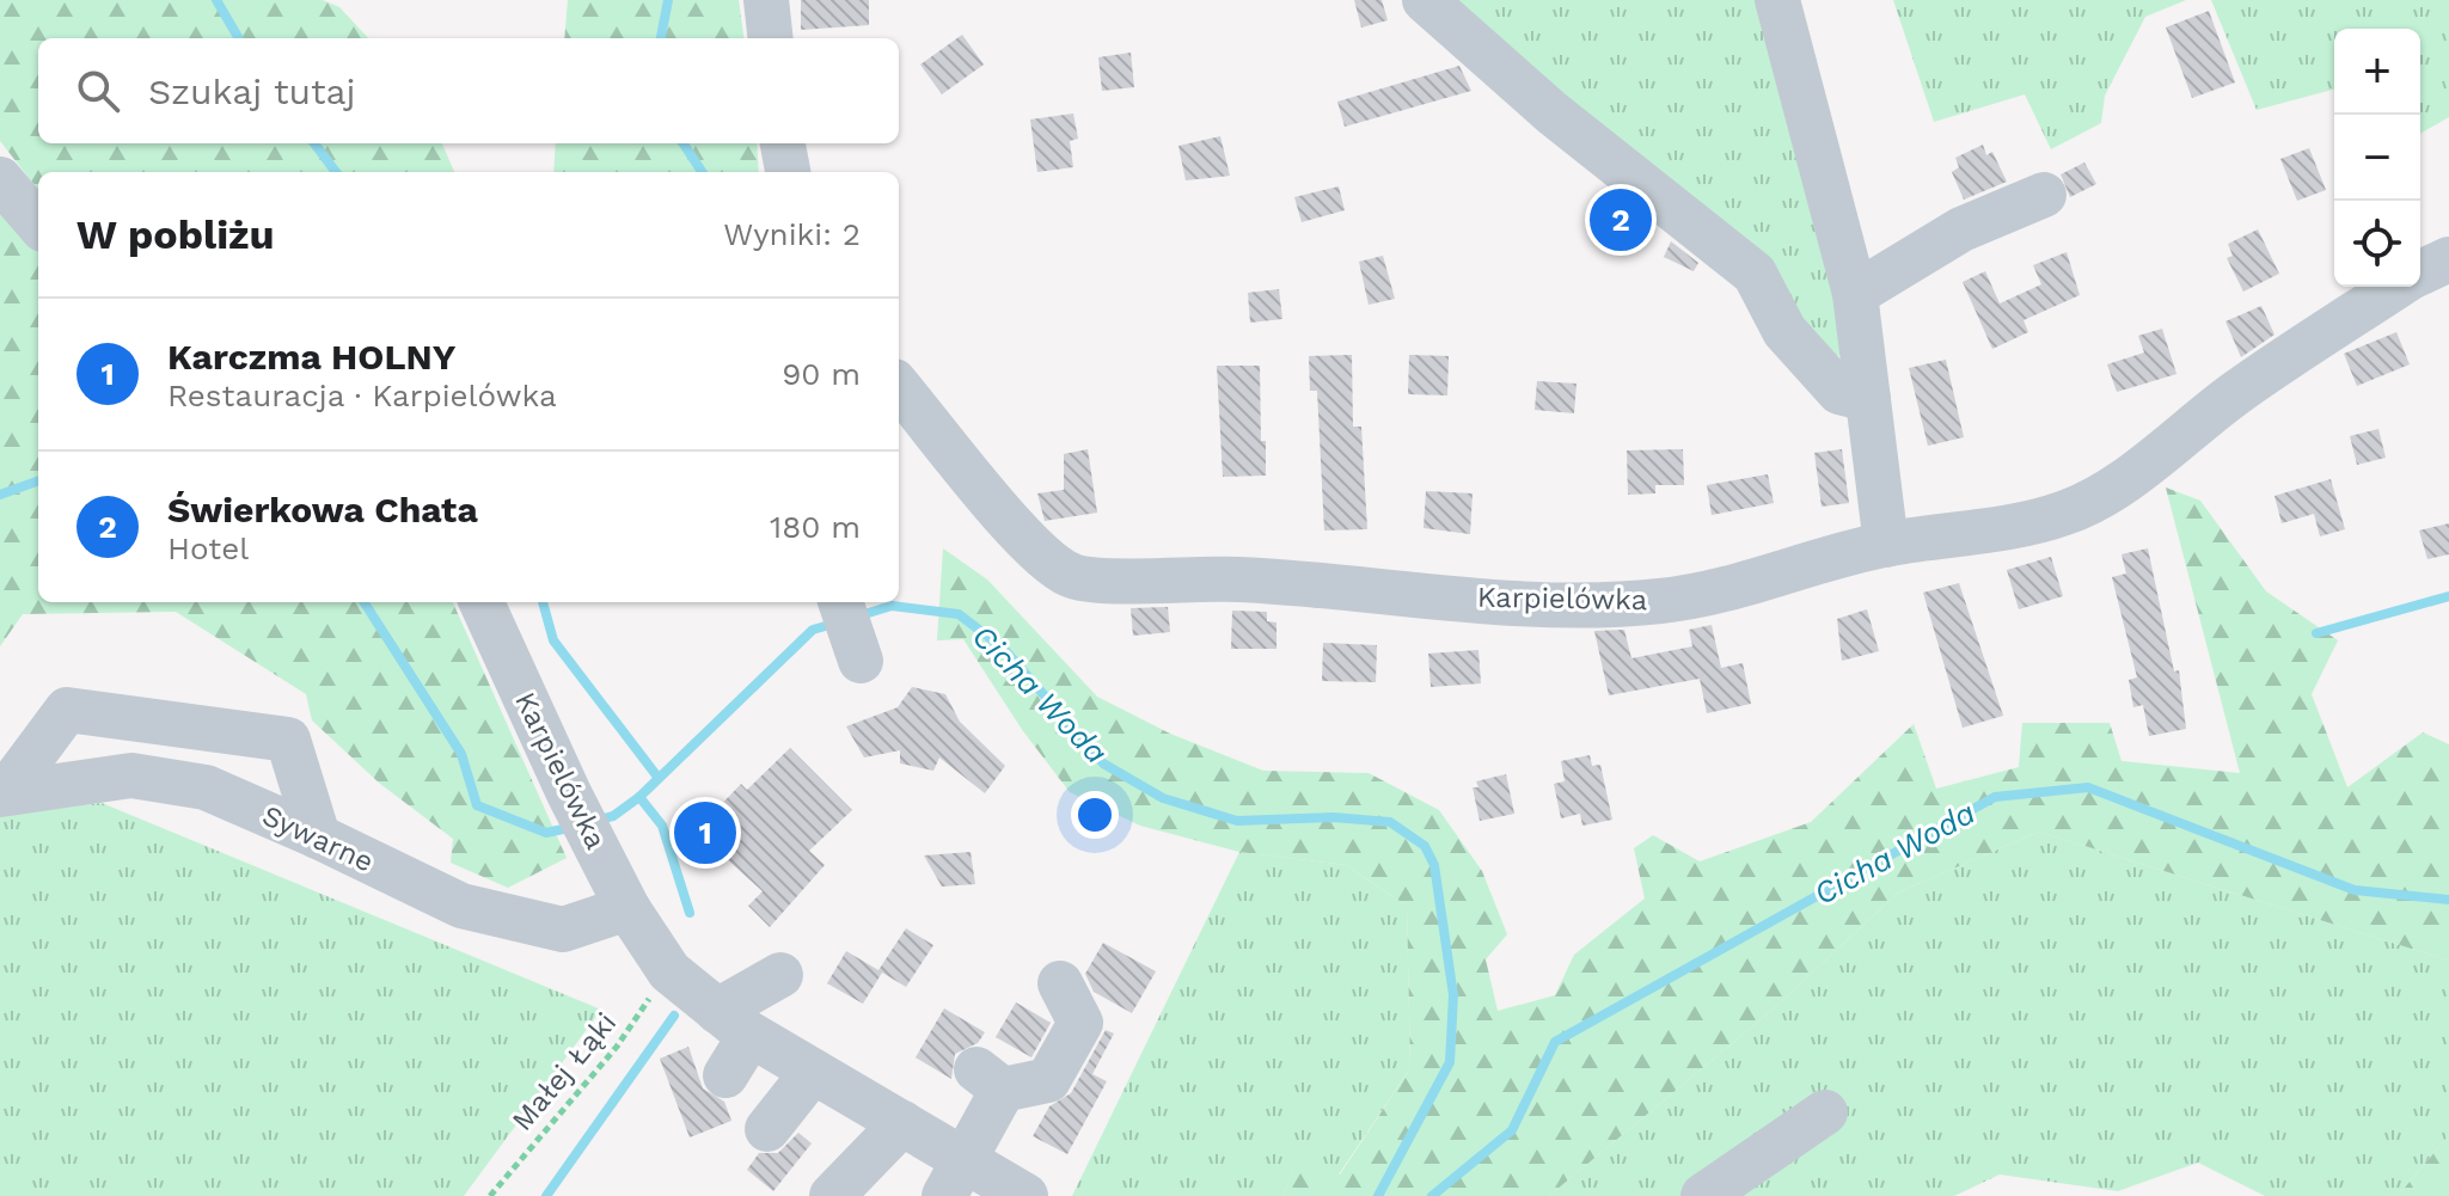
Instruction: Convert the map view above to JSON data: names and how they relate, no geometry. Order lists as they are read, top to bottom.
{
  "streets": {
    "street": ["Karpielówka", "Sywarne"],
    "path": ["Małej Łąki"]
  },
  "crossings": [
    ["Karpielówka", "Sywarne"],
    ["Karpielówka", "Małej Łąki"],
    ["Sywarne", "Małej Łąki"]
  ],
  "water": ["Cicha Woda"],
  "page": {
    "map_buttons": ["+", "−"],
    "search": "Szukaj tutaj",
    "heading": ["W pobliżu", "Wyniki: 2"],
    "pins": ["2", "1"],
    "list": [
      {
        "mark": "1",
        "name": "Karczma HOLNY",
        "note": "Restauracja · Karpielówka",
        "value": "90 m"
      },
      {
        "mark": "2",
        "name": "Świerkowa Chata",
        "note": "Hotel",
        "value": "180 m"
      }
    ]
  }
}
